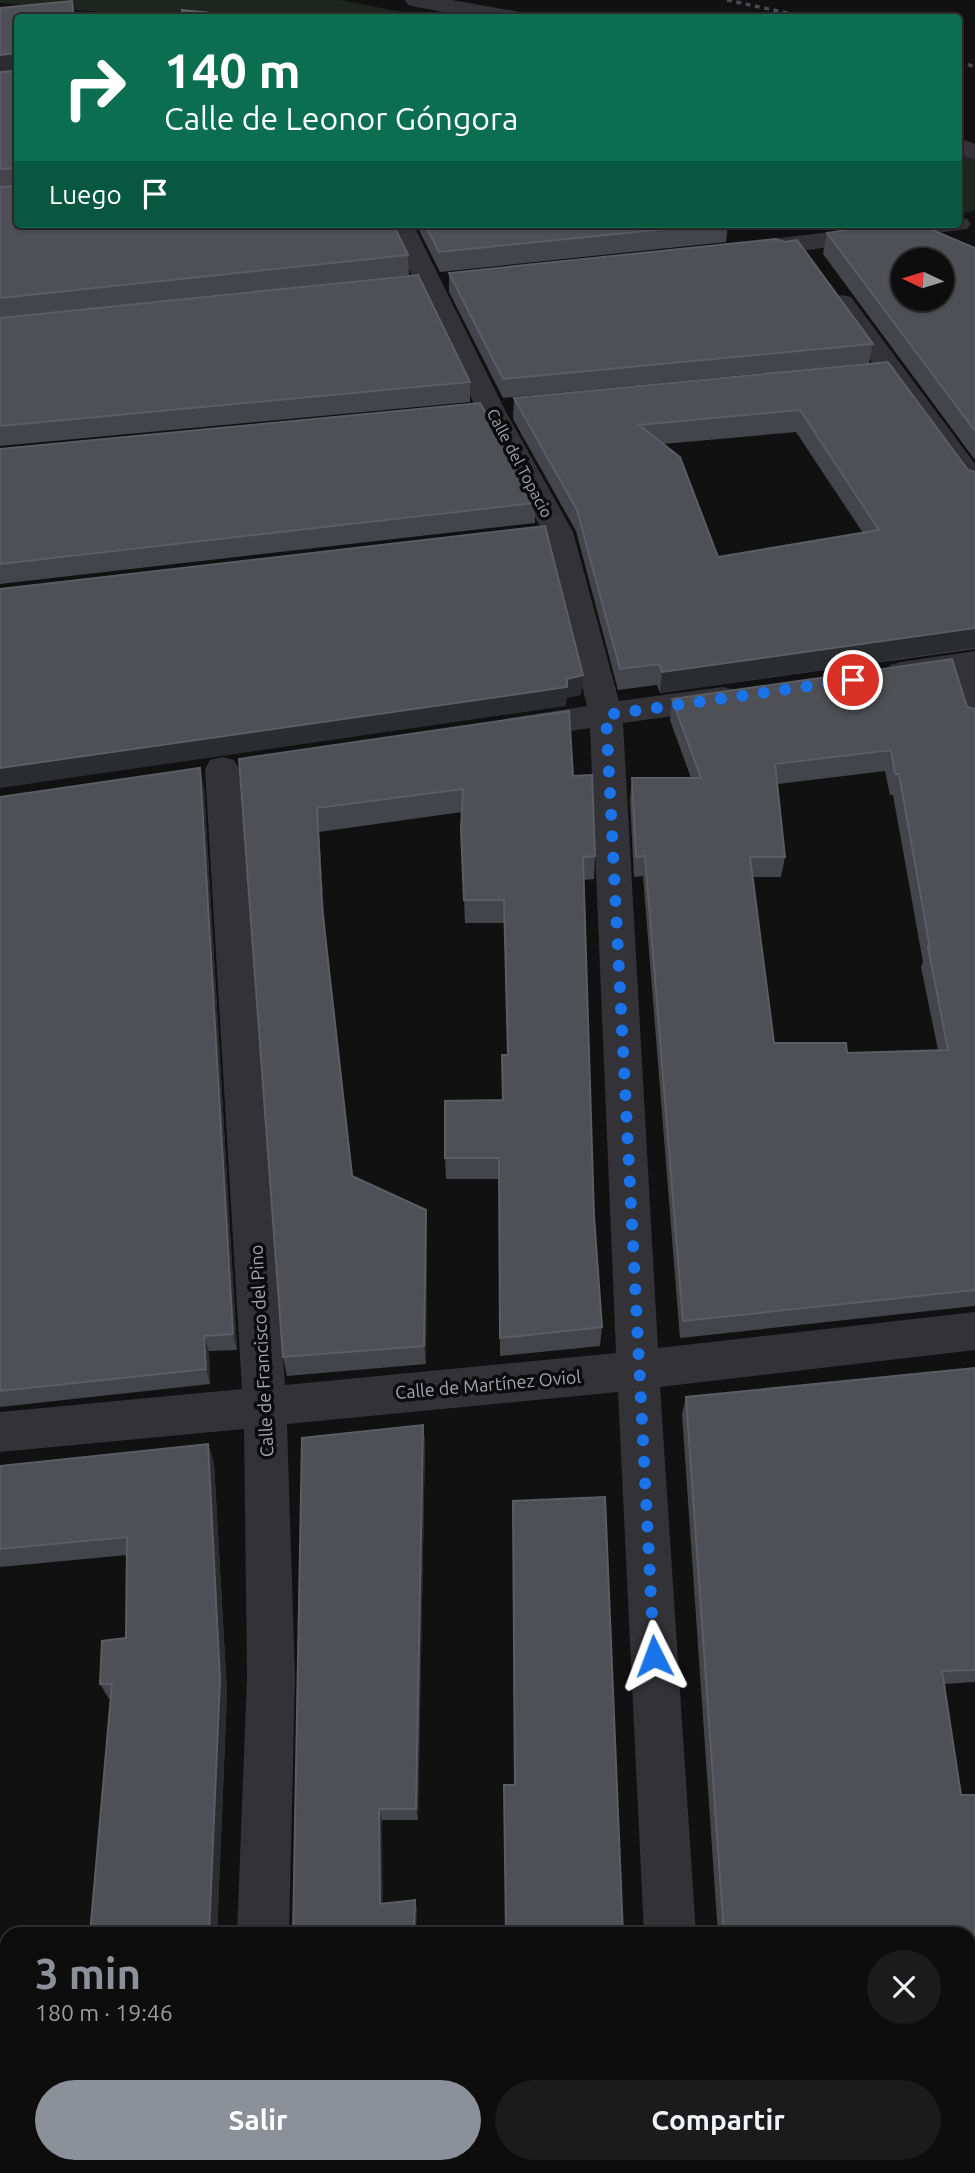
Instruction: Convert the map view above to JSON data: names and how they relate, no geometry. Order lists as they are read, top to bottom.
{
  "streets": {
    "street": ["Calle del Topacio", "Calle de Francisco del Pino", "Calle de Martínez Oviol"]
  },
  "crossings": [
    ["Calle del Topacio", "Calle de Martínez Oviol"],
    ["Calle de Francisco del Pino", "Calle de Martínez Oviol"]
  ],
  "north": "left",
  "page": {
    "turn": ["140 m", "Calle de Leonor Góngora"],
    "then": "Luego",
    "heading": ["3 min", "180 m · 19:46"],
    "buttons": ["Salir", "Compartir"]
  }
}
